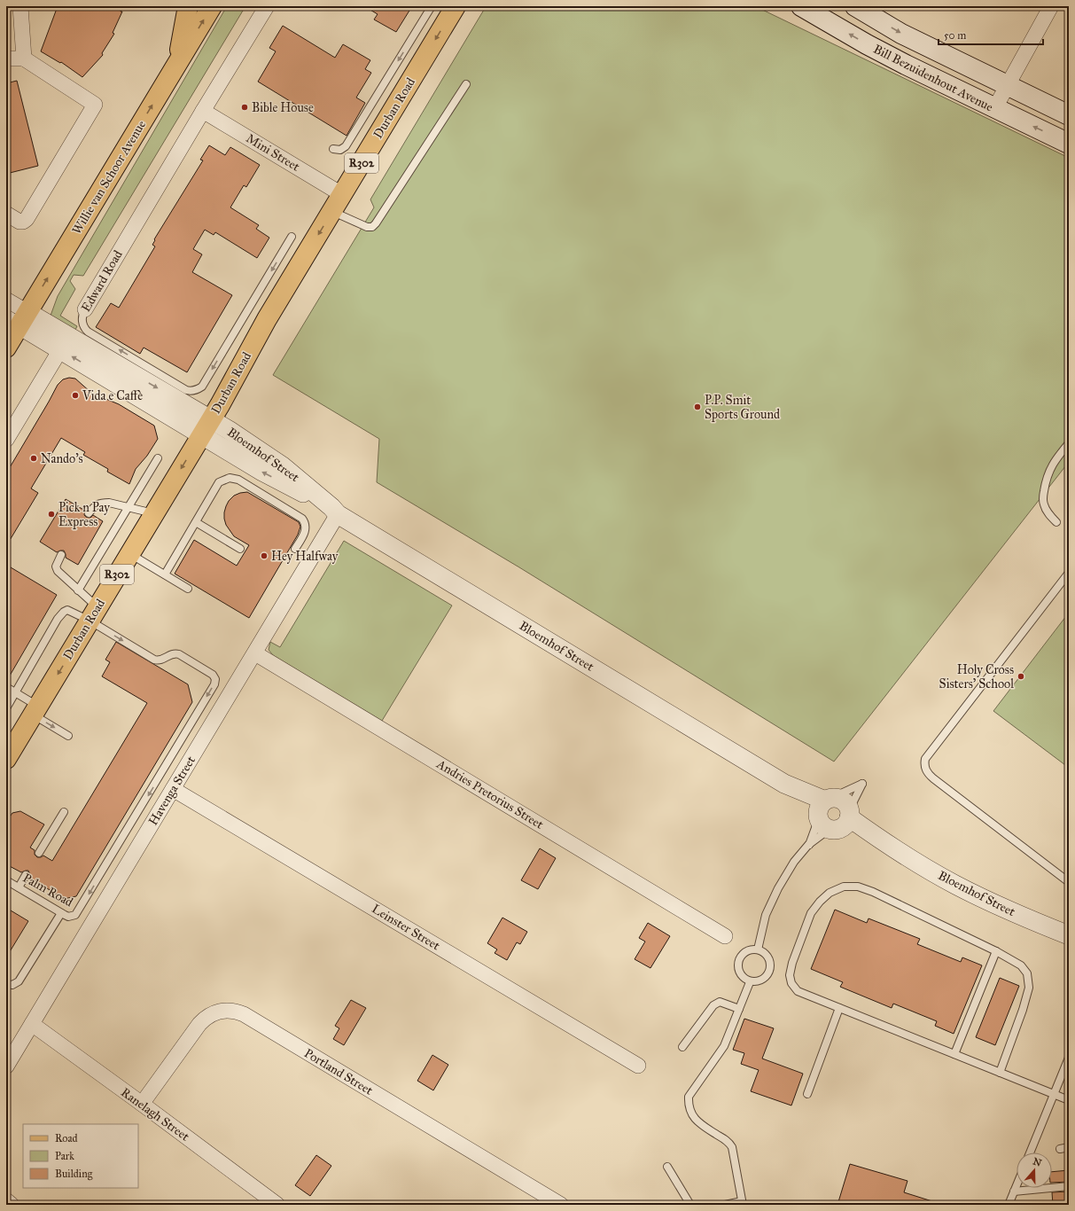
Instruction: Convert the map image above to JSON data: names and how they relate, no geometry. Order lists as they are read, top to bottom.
{
  "streets": {
    "main road": [
      "Bill Bezuidenhout Avenue",
      "Durban Road",
      "R302",
      "Willie van Schoor Avenue"
    ],
    "street": [
      "Mini Street",
      "Edward Road",
      "Bloemhof Street",
      "Havenga Street",
      "Andries Pretorius Street",
      "Leinster Street",
      "Portland Street",
      "Ranelagh Street"
    ],
    "lane": ["Palm Road"]
  },
  "crossings": [
    ["Durban Road", "Mini Street"],
    ["Durban Road", "Bloemhof Street"],
    ["Durban Road", "Palm Road"],
    ["Mini Street", "Edward Road"],
    ["Willie van Schoor Avenue", "Bloemhof Street"],
    ["Bloemhof Street", "Havenga Street"],
    ["Havenga Street", "Andries Pretorius Street"],
    ["Havenga Street", "Leinster Street"],
    ["Havenga Street", "Ranelagh Street"],
    ["Portland Street", "Ranelagh Street"]
  ],
  "one_way": ["Durban Road", "Willie van Schoor Avenue"],
  "places": [
    "Bible House",
    "Vida e Caffè",
    "P.P. Smit Sports Ground",
    "Nando's",
    "Pick n Pay Express",
    "Hey Halfway",
    "Holy Cross Sisters' School"
  ],
  "legend": ["Road", "Park", "Building"],
  "scale_bar": "50 m",
  "north": "top"
}
